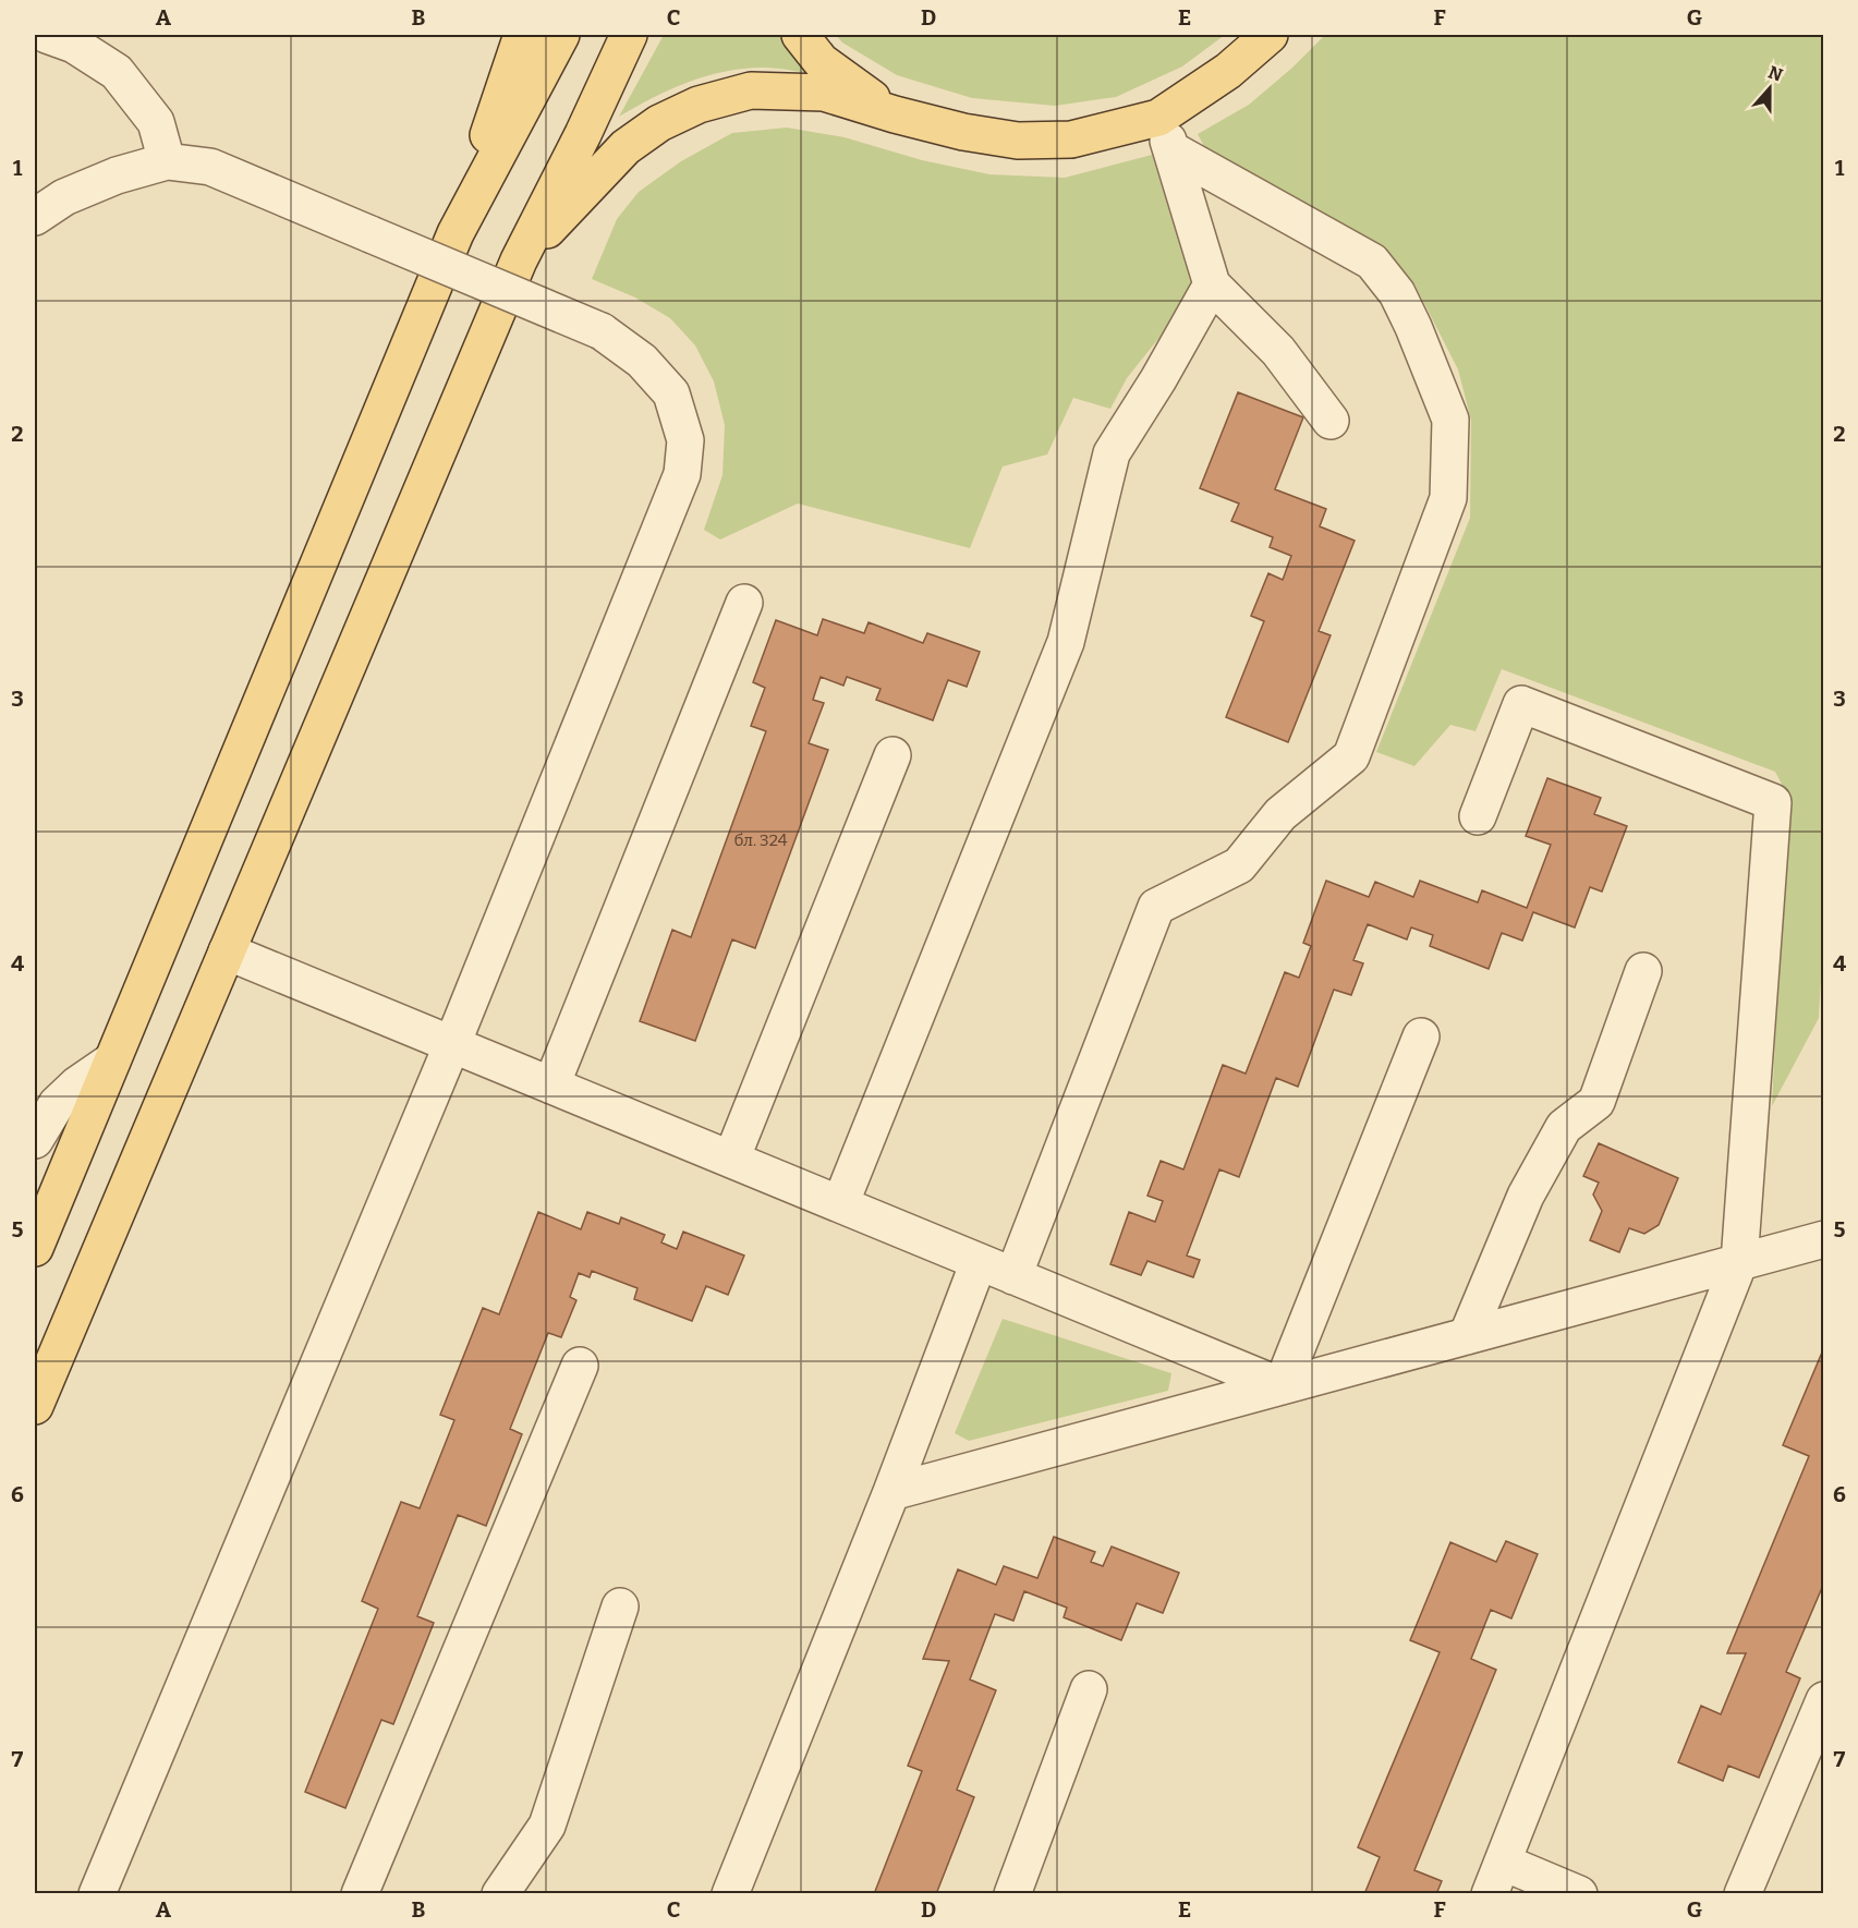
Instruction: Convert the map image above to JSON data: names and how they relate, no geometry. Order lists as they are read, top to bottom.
{
  "house_numbers": ["бл. 324"],
  "north": "top",
  "grid": {
    "columns": [
      "A",
      "B",
      "C",
      "D",
      "E",
      "F",
      "G"
    ],
    "rows": [
      "1",
      "2",
      "3",
      "4",
      "5",
      "6",
      "7"
    ]
  }
}
